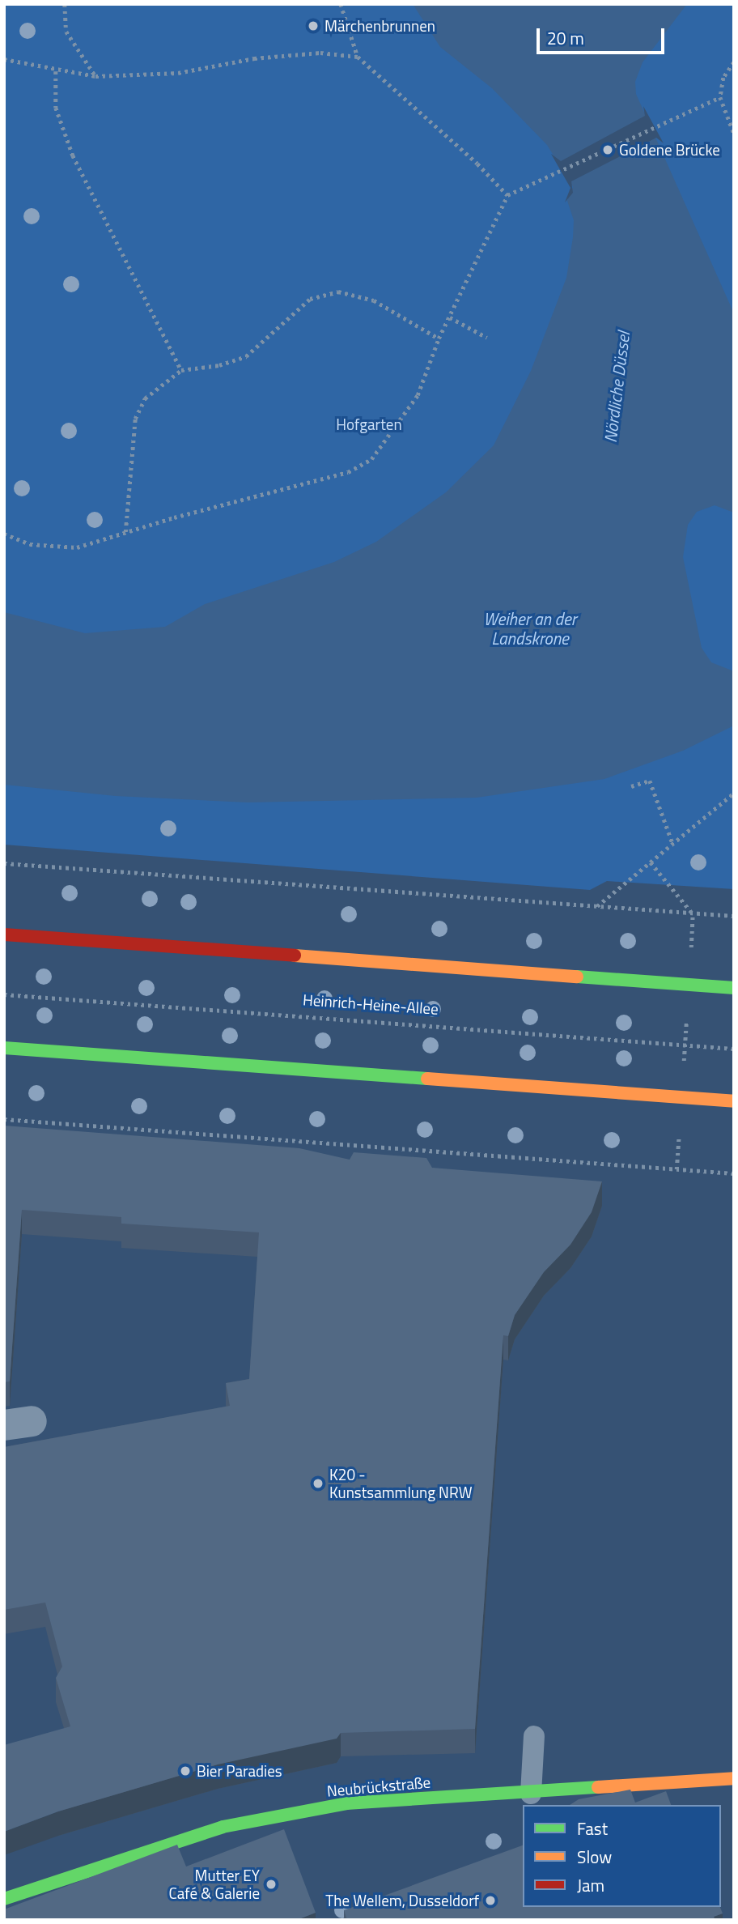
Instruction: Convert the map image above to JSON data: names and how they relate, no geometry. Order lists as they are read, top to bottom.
{
  "streets": {
    "main road": ["Neubrückstraße"],
    "path": ["Heinrich-Heine-Allee"]
  },
  "water": ["Nördliche Düssel", "Weiher an der Landskrone"],
  "parks": ["Hofgarten"],
  "places": [
    "Märchenbrunnen",
    "Goldene Brücke",
    "K20 - Kunstsammlung NRW",
    "Bier Paradies",
    "Mutter EY Café & Galerie",
    "The Wellem, Dusseldorf"
  ],
  "legend": ["Fast", "Slow", "Jam"],
  "scale_bar": "20 m"
}
